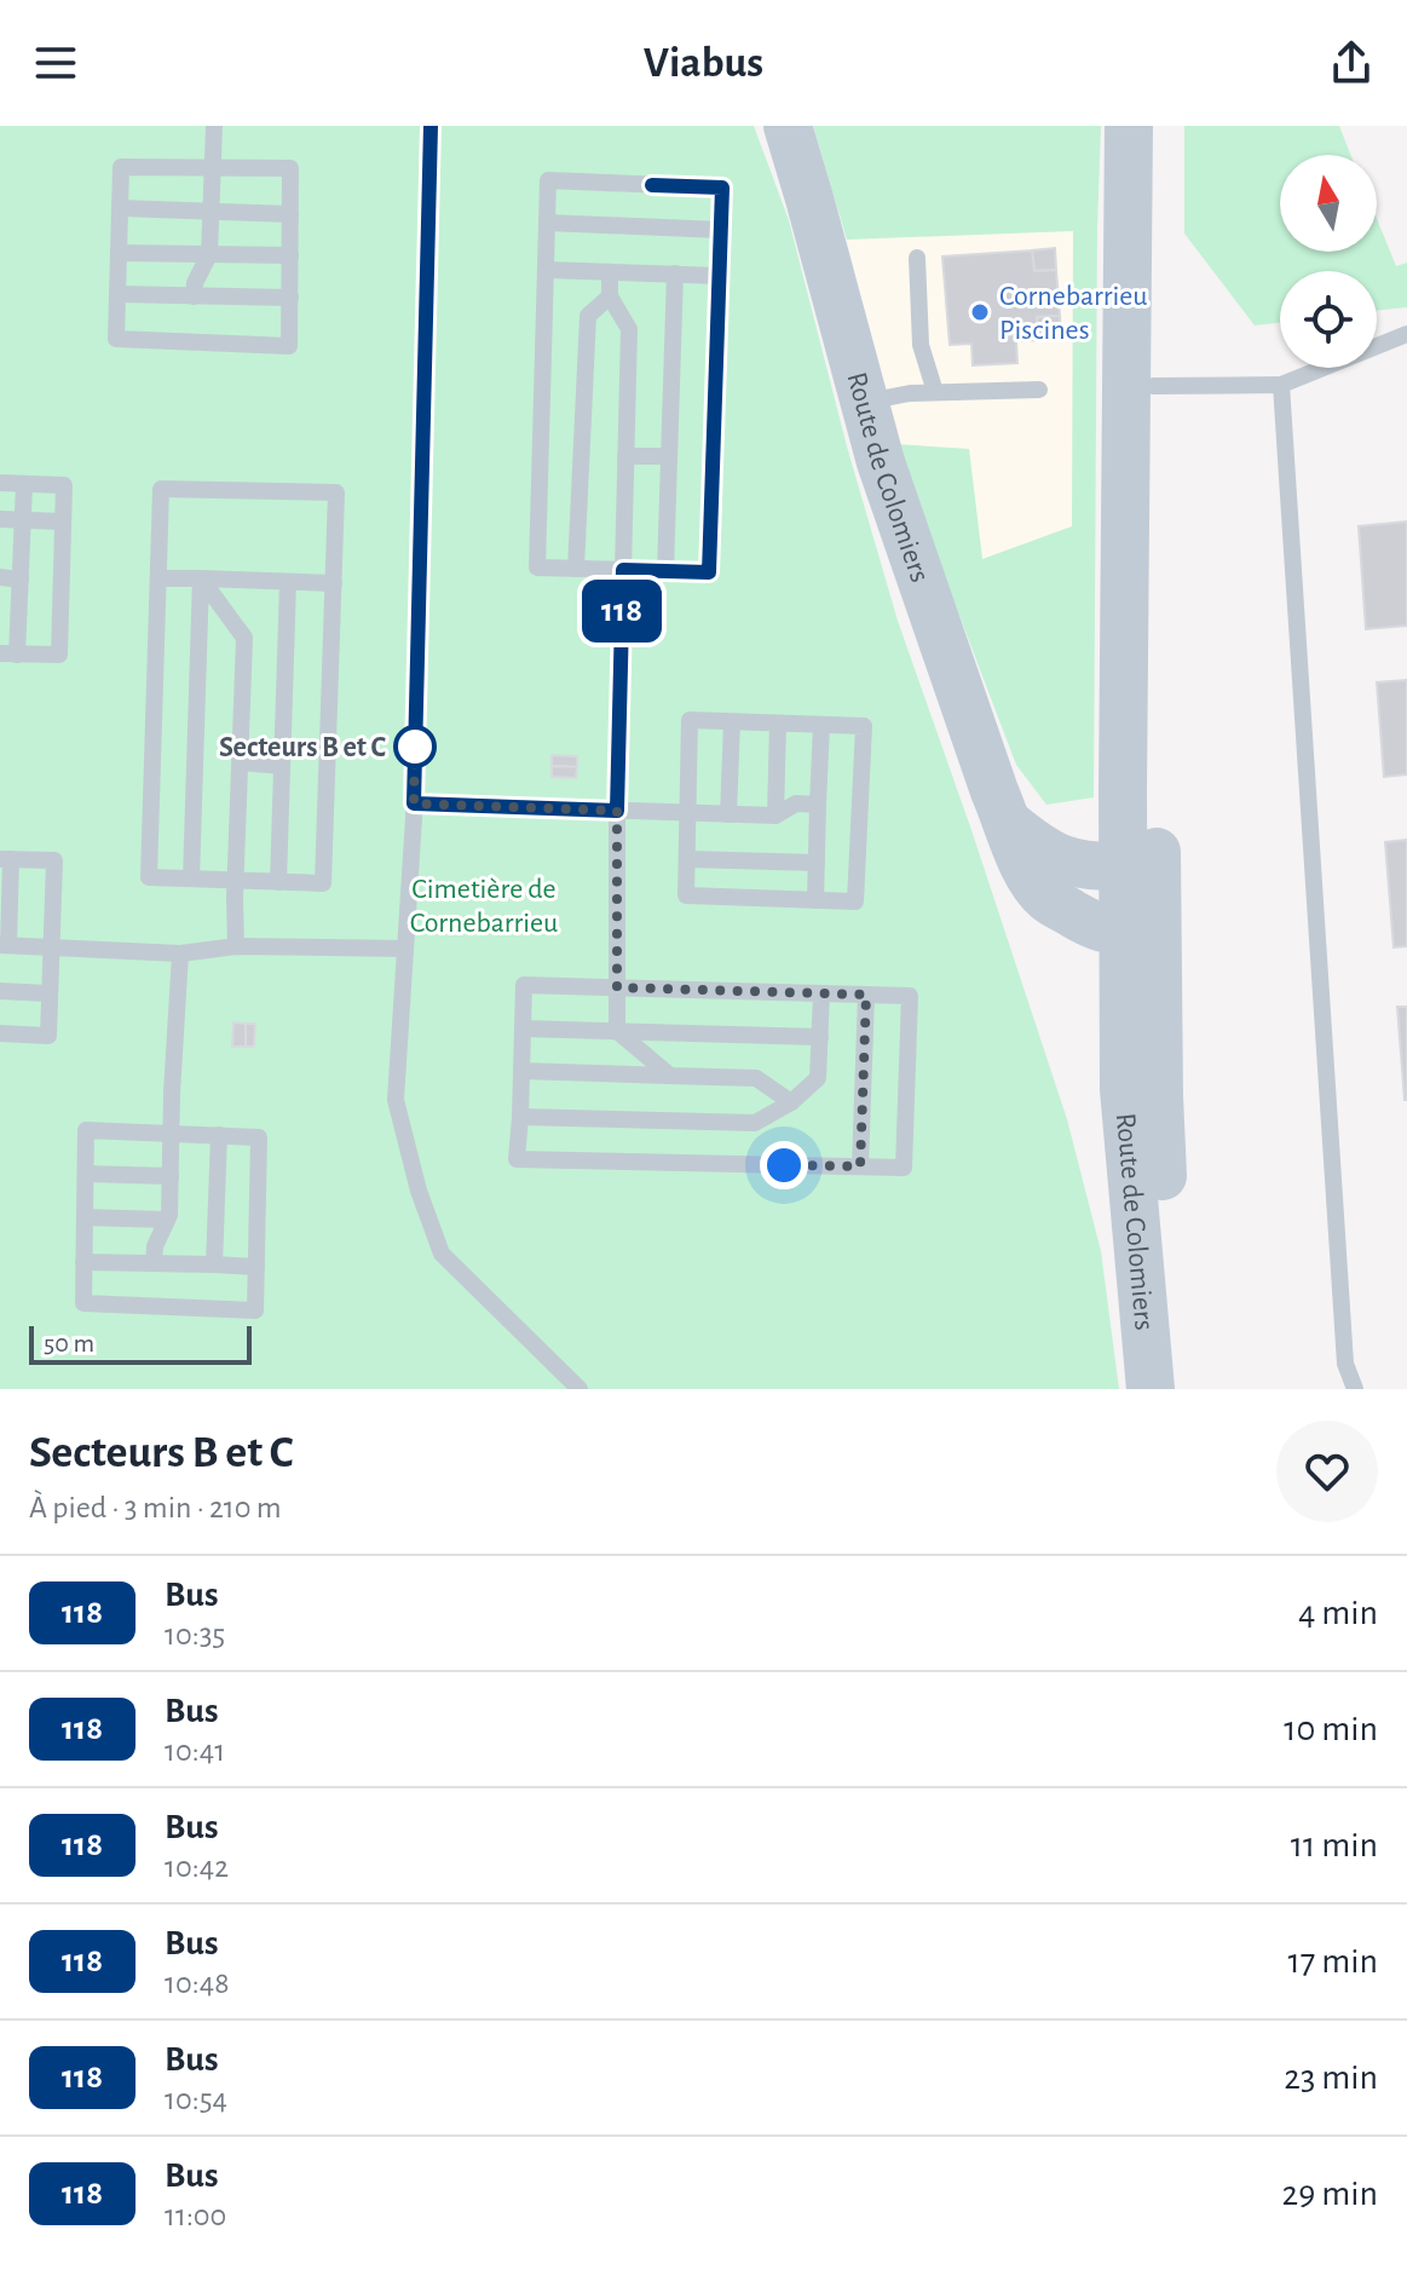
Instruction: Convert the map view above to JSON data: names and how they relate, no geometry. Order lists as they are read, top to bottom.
{
  "streets": {
    "main road": ["Route de Colomiers"]
  },
  "parks": ["Cimetière de Cornebarrieu"],
  "places": ["Cornebarrieu Piscines", "Secteurs B et C"],
  "lines": ["bus line 118"],
  "scale_bar": "50 m",
  "north": "top",
  "page": {
    "header": "Viabus",
    "on_map": "118",
    "scale": "50 m",
    "heading": ["Secteurs B et C", "À pied · 3 min · 210 m"],
    "list": [
      {
        "mark": "118",
        "name": "Bus",
        "note": "10:35",
        "value": "4 min"
      },
      {
        "mark": "118",
        "name": "Bus",
        "note": "10:41",
        "value": "10 min"
      },
      {
        "mark": "118",
        "name": "Bus",
        "note": "10:42",
        "value": "11 min"
      },
      {
        "mark": "118",
        "name": "Bus",
        "note": "10:48",
        "value": "17 min"
      },
      {
        "mark": "118",
        "name": "Bus",
        "note": "10:54",
        "value": "23 min"
      },
      {
        "mark": "118",
        "name": "Bus",
        "note": "11:00",
        "value": "29 min"
      }
    ]
  }
}
